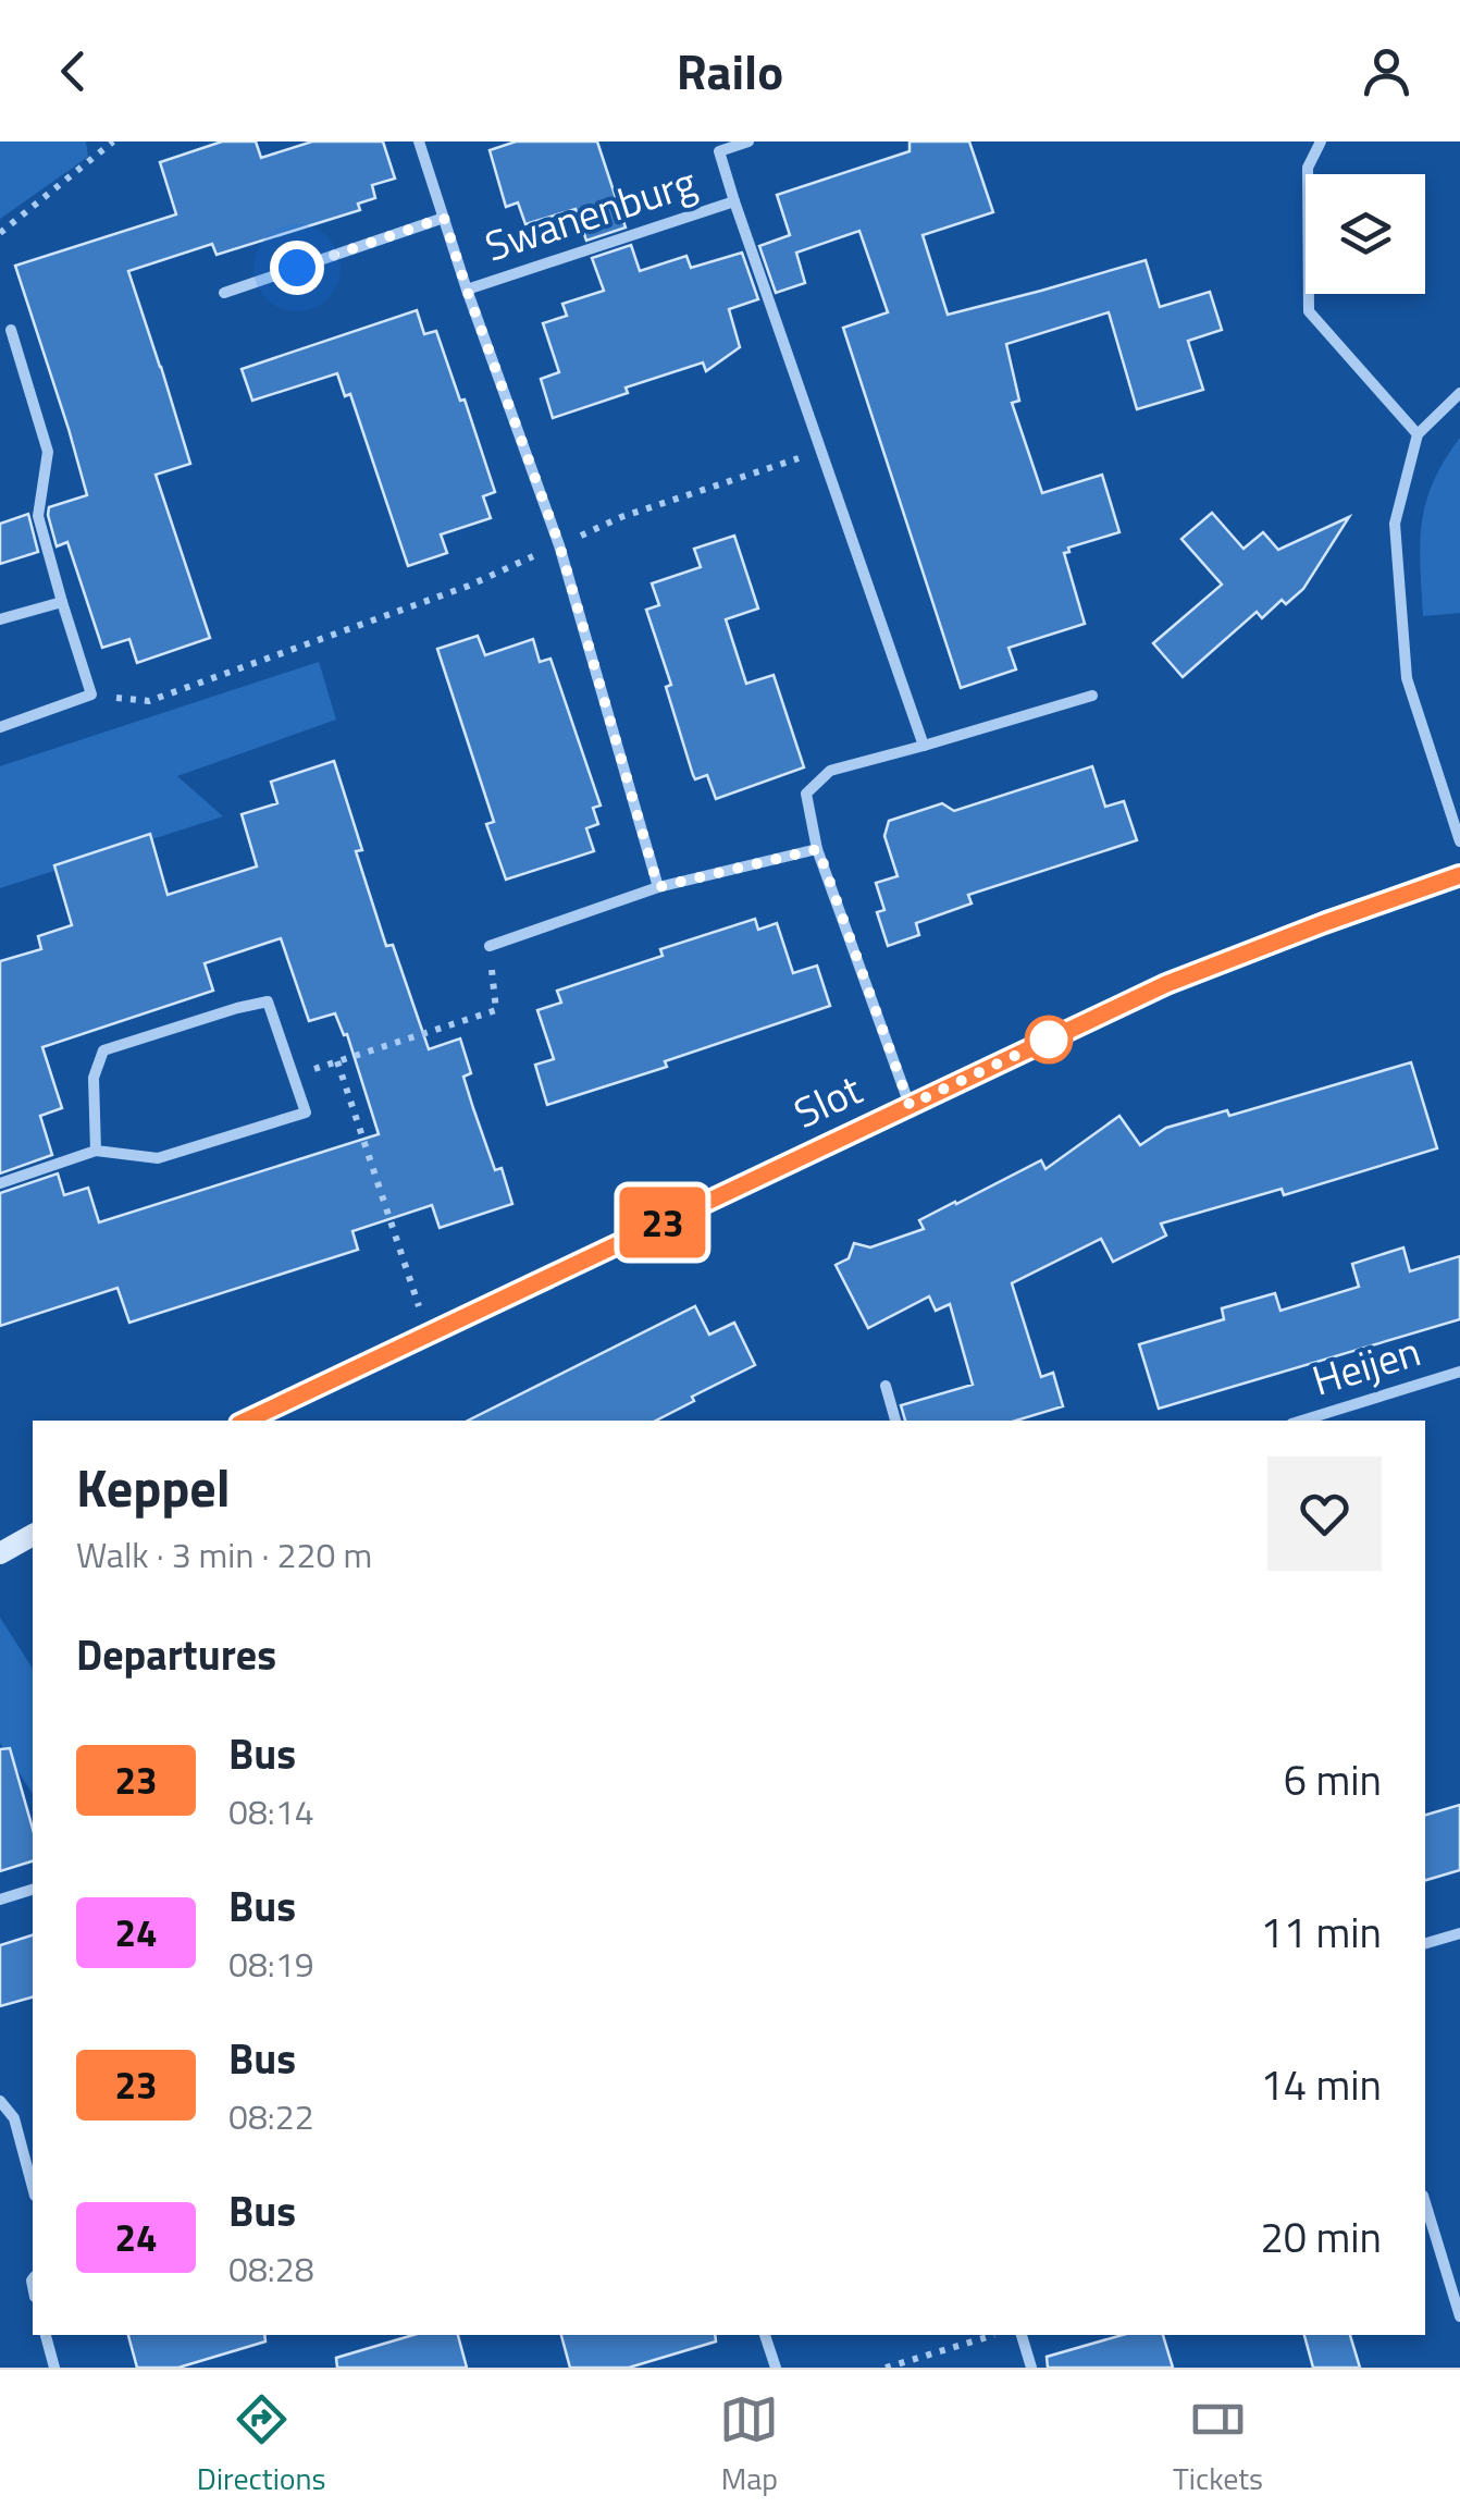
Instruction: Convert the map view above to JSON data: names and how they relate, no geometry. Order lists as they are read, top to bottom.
{
  "streets": {
    "street": ["Swanenburg", "Slot", "Heijen"]
  },
  "lines": ["bus line 23"],
  "page": {
    "header": "Railo",
    "on_map": "23",
    "heading": [
      ["Keppel", "Walk · 3 min · 220 m"],
      "Departures"
    ],
    "list": [
      {
        "mark": "23",
        "name": "Bus",
        "note": "08:14",
        "value": "6 min"
      },
      {
        "mark": "24",
        "name": "Bus",
        "note": "08:19",
        "value": "11 min"
      },
      {
        "mark": "23",
        "name": "Bus",
        "note": "08:22",
        "value": "14 min"
      },
      {
        "mark": "24",
        "name": "Bus",
        "note": "08:28",
        "value": "20 min"
      }
    ],
    "tabs": ["Directions", "Map", "Tickets"]
  }
}
